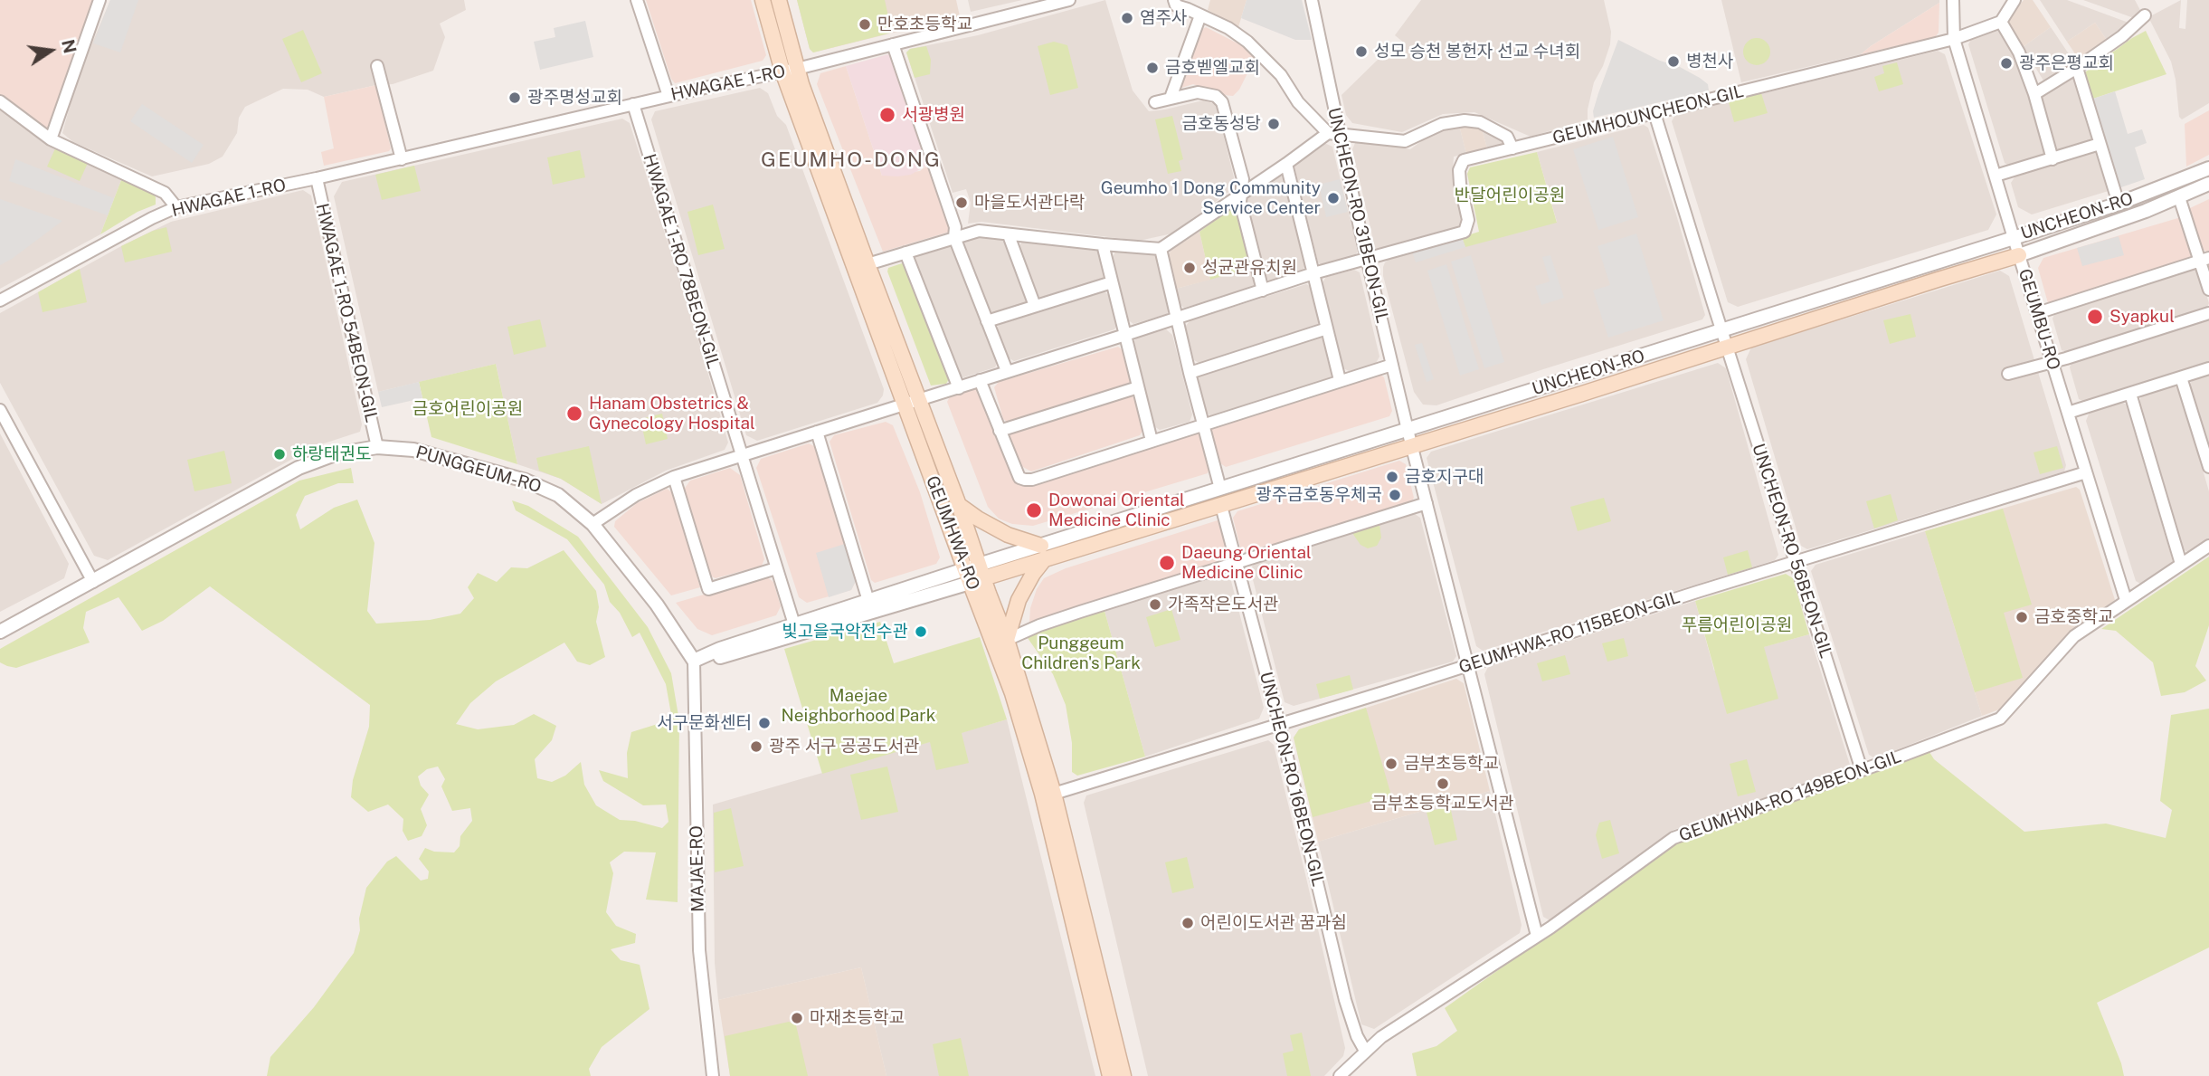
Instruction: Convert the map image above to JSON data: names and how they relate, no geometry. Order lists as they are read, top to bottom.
{
  "streets": {
    "main road": ["UNCHEON-RO", "GEUMHWA-RO"],
    "street": [
      "HWAGAE 1-RO",
      "GEUMHOUNCHEON-GIL",
      "UNCHEON-RO 31BEON-GIL",
      "HWAGAE 1-RO 78BEON-GIL",
      "HWAGAE 1-RO 54BEON-GIL",
      "GEUMBU-RO",
      "PUNGGEUM-RO",
      "UNCHEON-RO 56BEON-GIL",
      "GEUMHWA-RO 115BEON-GIL",
      "UNCHEON-RO 16BEON-GIL",
      "GEUMHWA-RO 149BEON-GIL",
      "MAJAE-RO"
    ]
  },
  "crossings": [
    ["HWAGAE 1-RO", "HWAGAE 1-RO 78BEON-GIL"],
    ["HWAGAE 1-RO", "HWAGAE 1-RO 54BEON-GIL"],
    ["HWAGAE 1-RO", "GEUMHWA-RO"],
    ["GEUMHOUNCHEON-GIL", "UNCHEON-RO 31BEON-GIL"],
    ["GEUMHOUNCHEON-GIL", "GEUMBU-RO"],
    ["GEUMHOUNCHEON-GIL", "UNCHEON-RO 56BEON-GIL"],
    ["UNCHEON-RO 31BEON-GIL", "UNCHEON-RO"],
    ["UNCHEON-RO 31BEON-GIL", "GEUMHWA-RO 115BEON-GIL"],
    ["UNCHEON-RO 31BEON-GIL", "GEUMHWA-RO 149BEON-GIL"],
    ["UNCHEON-RO", "GEUMBU-RO"],
    ["UNCHEON-RO", "GEUMHWA-RO"],
    ["UNCHEON-RO", "UNCHEON-RO 56BEON-GIL"],
    ["UNCHEON-RO", "UNCHEON-RO 16BEON-GIL"],
    ["HWAGAE 1-RO 54BEON-GIL", "PUNGGEUM-RO"],
    ["GEUMBU-RO", "GEUMHWA-RO 115BEON-GIL"],
    ["GEUMBU-RO", "GEUMHWA-RO 149BEON-GIL"],
    ["PUNGGEUM-RO", "MAJAE-RO"],
    ["GEUMHWA-RO", "GEUMHWA-RO 115BEON-GIL"],
    ["UNCHEON-RO 56BEON-GIL", "GEUMHWA-RO 115BEON-GIL"],
    ["UNCHEON-RO 56BEON-GIL", "GEUMHWA-RO 149BEON-GIL"],
    ["GEUMHWA-RO 115BEON-GIL", "UNCHEON-RO 16BEON-GIL"],
    ["UNCHEON-RO 16BEON-GIL", "GEUMHWA-RO 149BEON-GIL"]
  ],
  "districts": ["GEUMHO-DONG"],
  "parks": [
    "반달어린이공원",
    "금호어린이공원",
    "푸름어린이공원",
    "Punggeum Children's Park",
    "Maejae Neighborhood Park"
  ],
  "places": [
    "염주사",
    "만호초등학교",
    "성모 승천 봉헌자 선교 수녀회",
    "병천사",
    "광주은평교회",
    "금호벧엘교회",
    "광주명성교회",
    "서광병원",
    "금호동성당",
    "Geumho 1 Dong Community Service Center",
    "마을도서관다락",
    "성균관유치원",
    "Syapkul",
    "Hanam Obstetrics & Gynecology Hospital",
    "하랑태권도",
    "금호지구대",
    "광주금호동우체국",
    "Dowonai Oriental Medicine Clinic",
    "Daeung Oriental Medicine Clinic",
    "가족작은도서관",
    "금호중학교",
    "빛고을국악전수관",
    "서구문화센터",
    "광주 서구 공공도서관",
    "금부초등학교",
    "금부초등학교도서관",
    "어린이도서관 꿈과쉼",
    "마재초등학교"
  ],
  "north": "right"
}
